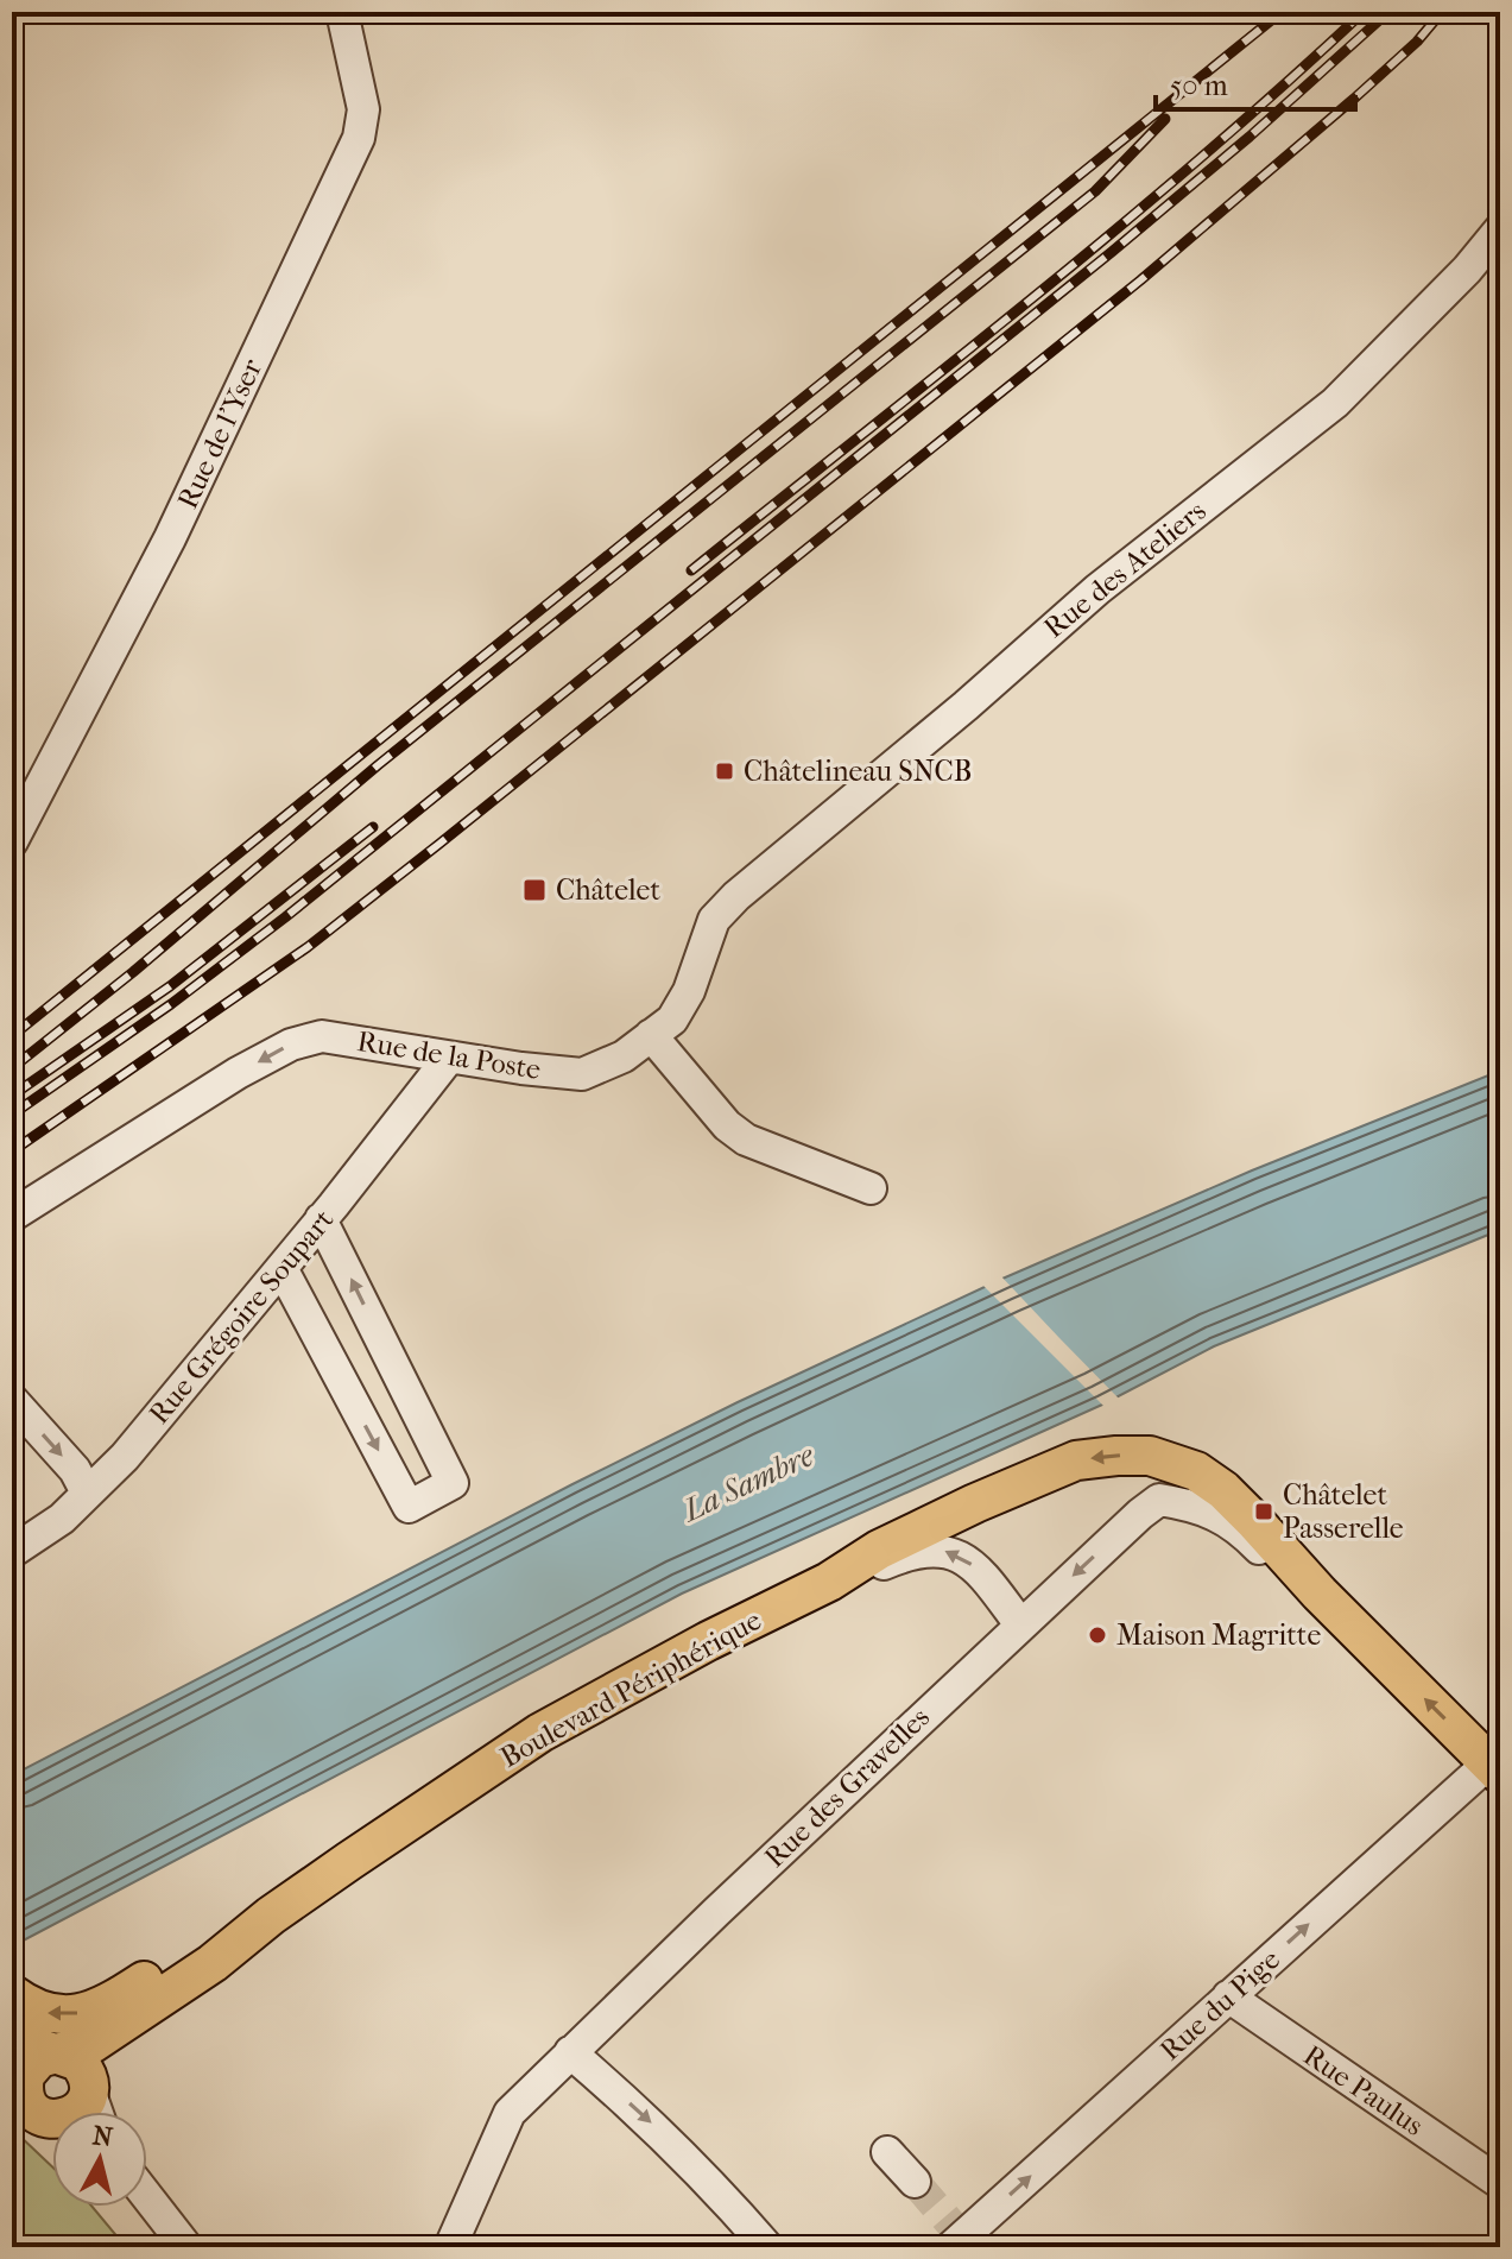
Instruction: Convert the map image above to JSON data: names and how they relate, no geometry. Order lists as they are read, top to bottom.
{
  "streets": {
    "main road": ["Boulevard Périphérique"],
    "street": [
      "Rue de l'Yser",
      "Rue des Ateliers",
      "Rue de la Poste",
      "Rue Grégoire Soupart",
      "Rue des Gravelles",
      "Rue du Pige",
      "Rue Paulus"
    ]
  },
  "crossings": [
    ["Rue des Ateliers", "Rue de la Poste"],
    ["Rue de la Poste", "Rue Grégoire Soupart"],
    ["Boulevard Périphérique", "Rue des Gravelles"],
    ["Boulevard Périphérique", "Rue du Pige"],
    ["Rue du Pige", "Rue Paulus"]
  ],
  "one_way": ["Rue de la Poste", "Boulevard Périphérique", "Rue du Pige"],
  "water": ["La Sambre"],
  "places": {
    "transit": ["Châtelineau SNCB", "Châtelet", "Châtelet Passerelle"],
    "other": ["Maison Magritte"]
  },
  "scale_bar": "50 m",
  "north": "top"
}
